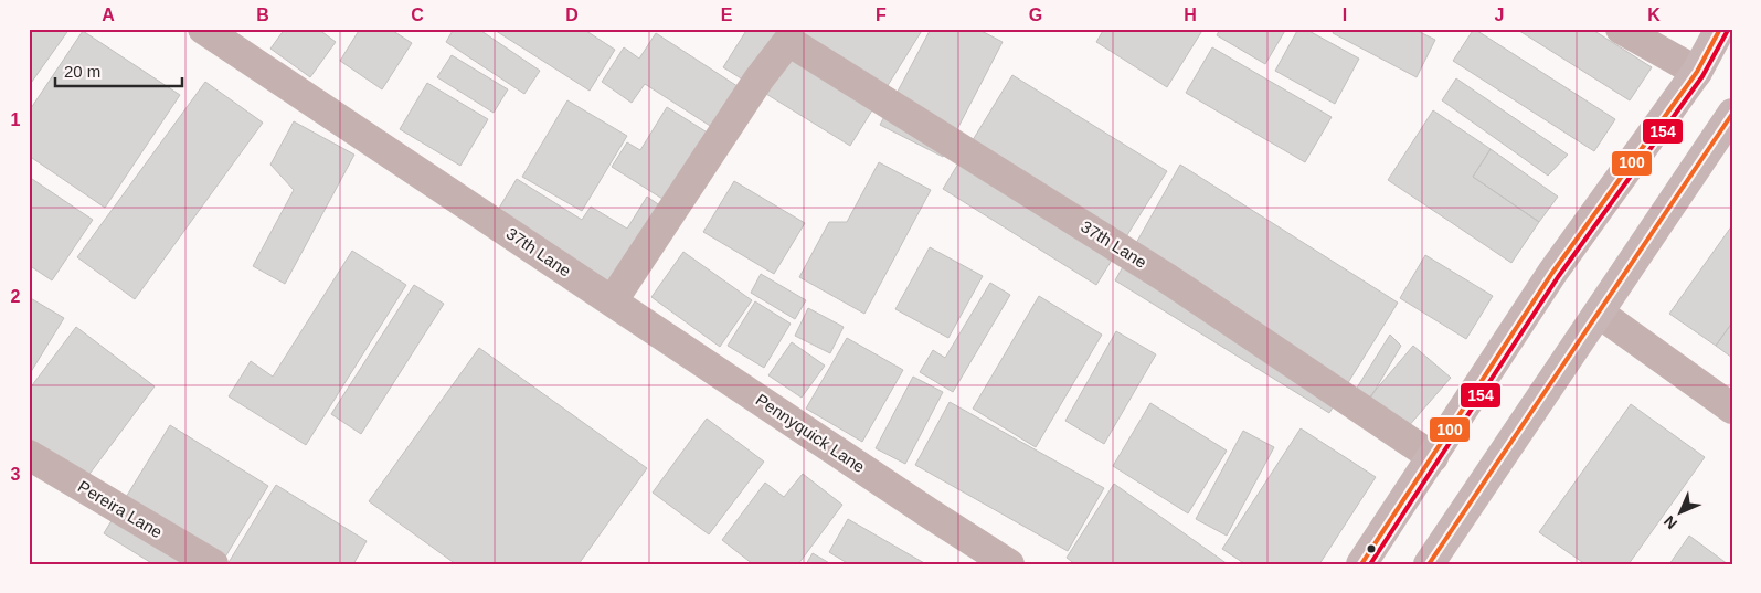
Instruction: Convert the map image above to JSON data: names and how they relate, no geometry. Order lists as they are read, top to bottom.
{
  "streets": {
    "street": ["37th Lane", "Pennyquick Lane", "Pereira Lane"]
  },
  "crossings": [
    ["37th Lane", "Pennyquick Lane"]
  ],
  "lines": ["transit line 100", "transit line 154"],
  "scale_bar": "20 m",
  "north": "bottom left",
  "grid": {
    "columns": [
      "A",
      "B",
      "C",
      "D",
      "E",
      "F",
      "G",
      "H",
      "I",
      "J",
      "K"
    ],
    "rows": ["1", "2", "3"]
  }
}
